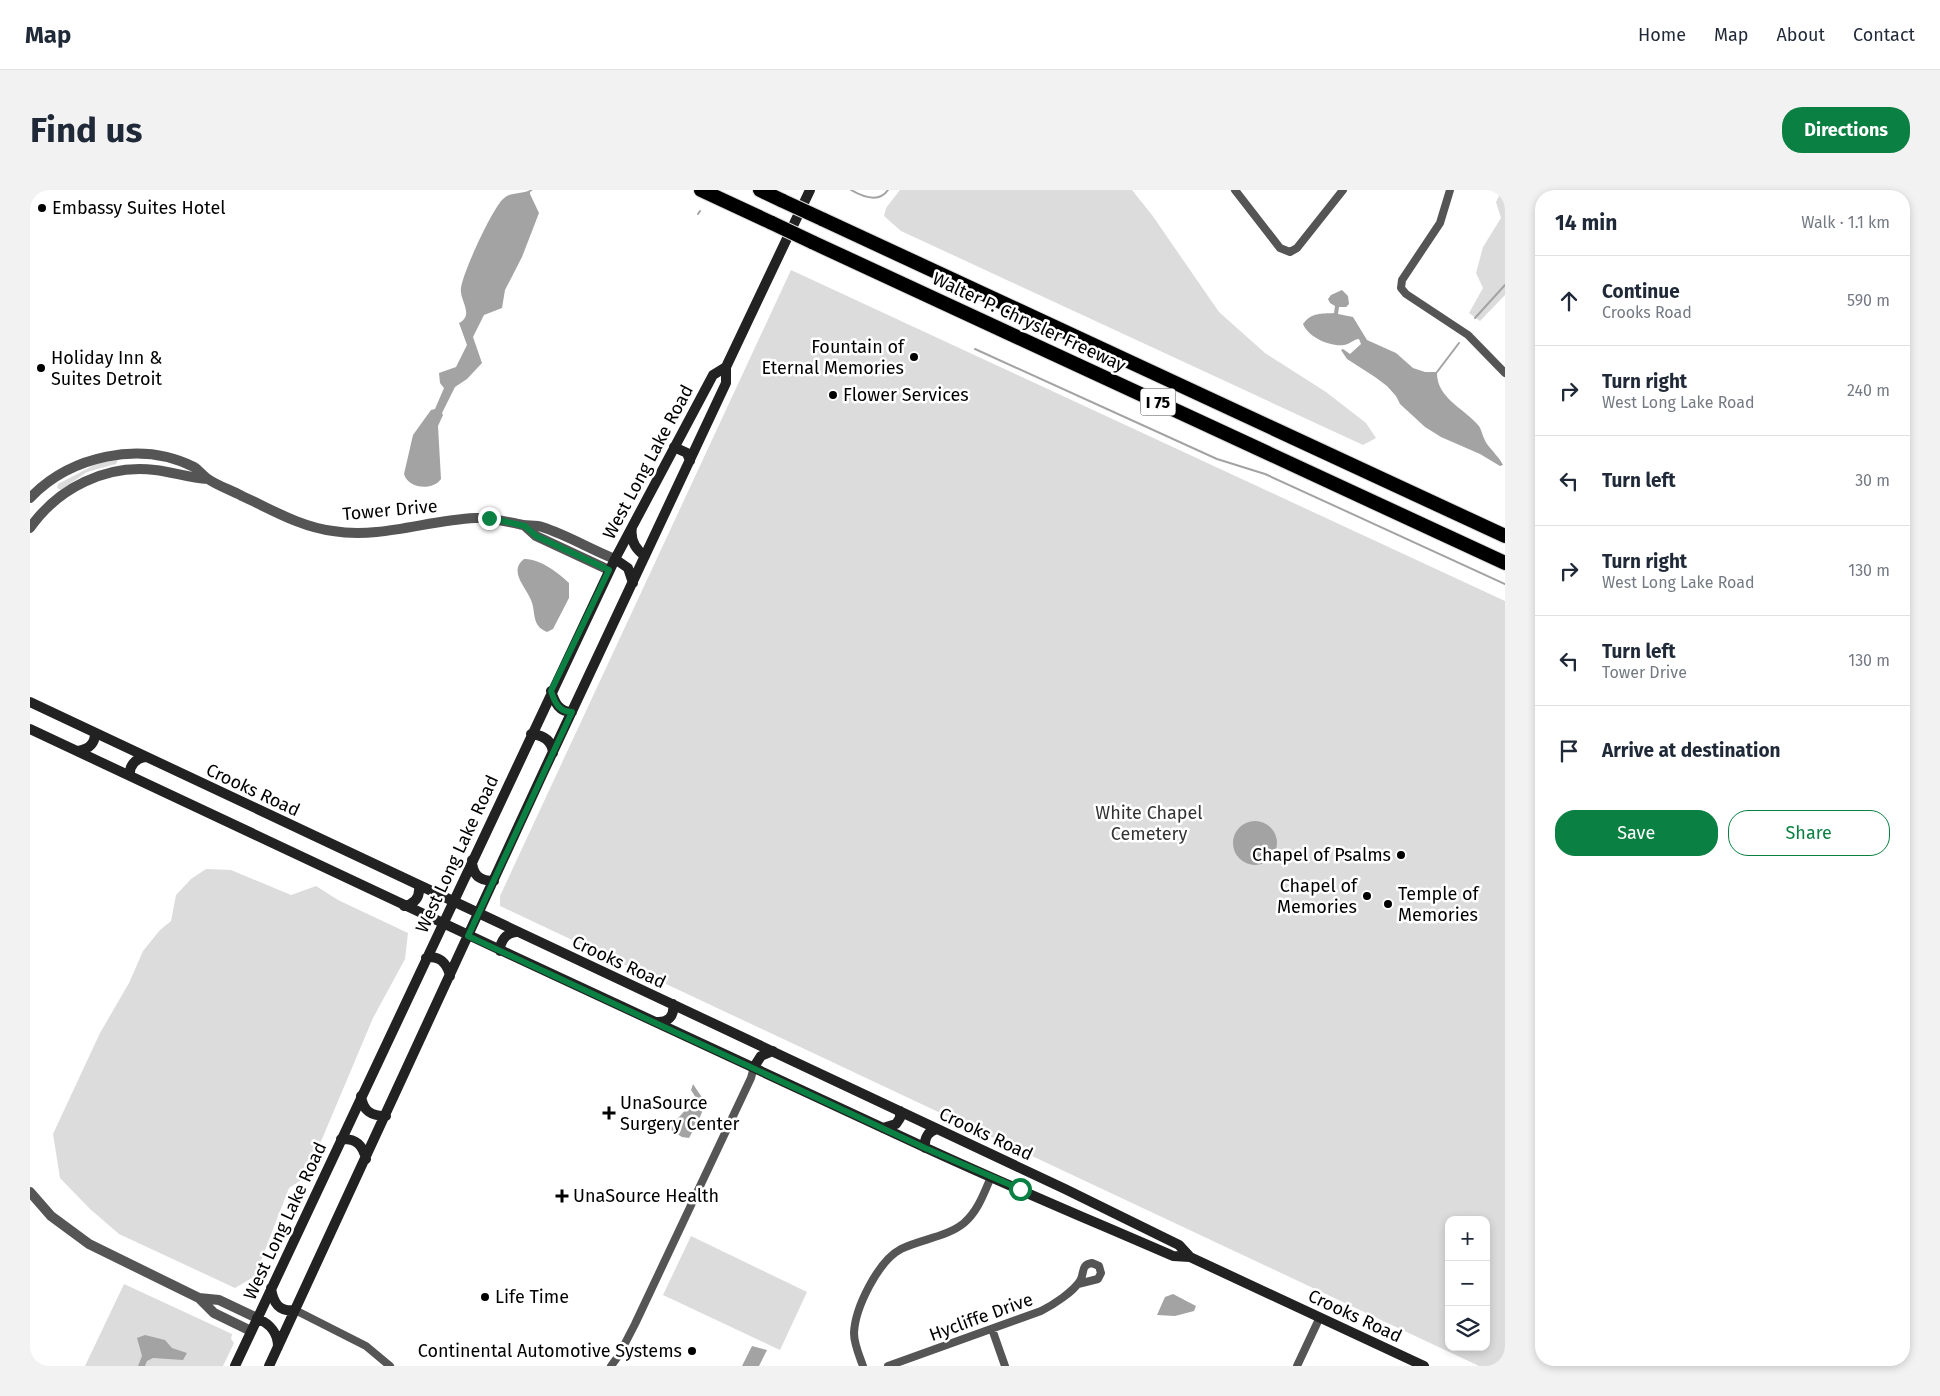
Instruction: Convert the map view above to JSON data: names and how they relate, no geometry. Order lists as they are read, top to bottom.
{
  "streets": {
    "highway": ["Walter P. Chrysler Freeway", "I 75"],
    "main road": ["West Long Lake Road", "Crooks Road"],
    "street": ["Tower Drive", "Hycliffe Drive"]
  },
  "crossings": [
    ["West Long Lake Road", "Tower Drive"],
    ["West Long Lake Road", "Crooks Road"]
  ],
  "parks": ["White Chapel Cemetery"],
  "places": {
    "other": [
      "Embassy Suites Hotel",
      "Fountain of Eternal Memories",
      "Holiday Inn & Suites Detroit",
      "Flower Services",
      "Chapel of Psalms",
      "Chapel of Memories",
      "Temple of Memories",
      "Life Time",
      "Continental Automotive Systems"
    ],
    "health": ["UnaSource Surgery Center", "UnaSource Health"]
  },
  "page": {
    "header": "Map",
    "nav": [
      "Home",
      "Map",
      "About",
      "Contact"
    ],
    "buttons": [
      "Directions",
      ["Save", "Share"]
    ],
    "title": "Find us",
    "heading": ["14 min", "Walk · 1.1 km"],
    "list": [
      ["Continue", "Crooks Road", "590 m"],
      ["Turn right", "West Long Lake Road", "240 m"],
      ["Turn left", "30 m"],
      ["Turn right", "West Long Lake Road", "130 m"],
      ["Turn left", "Tower Drive", "130 m"],
      "Arrive at destination"
    ],
    "map_buttons": ["+", "−"]
  }
}
